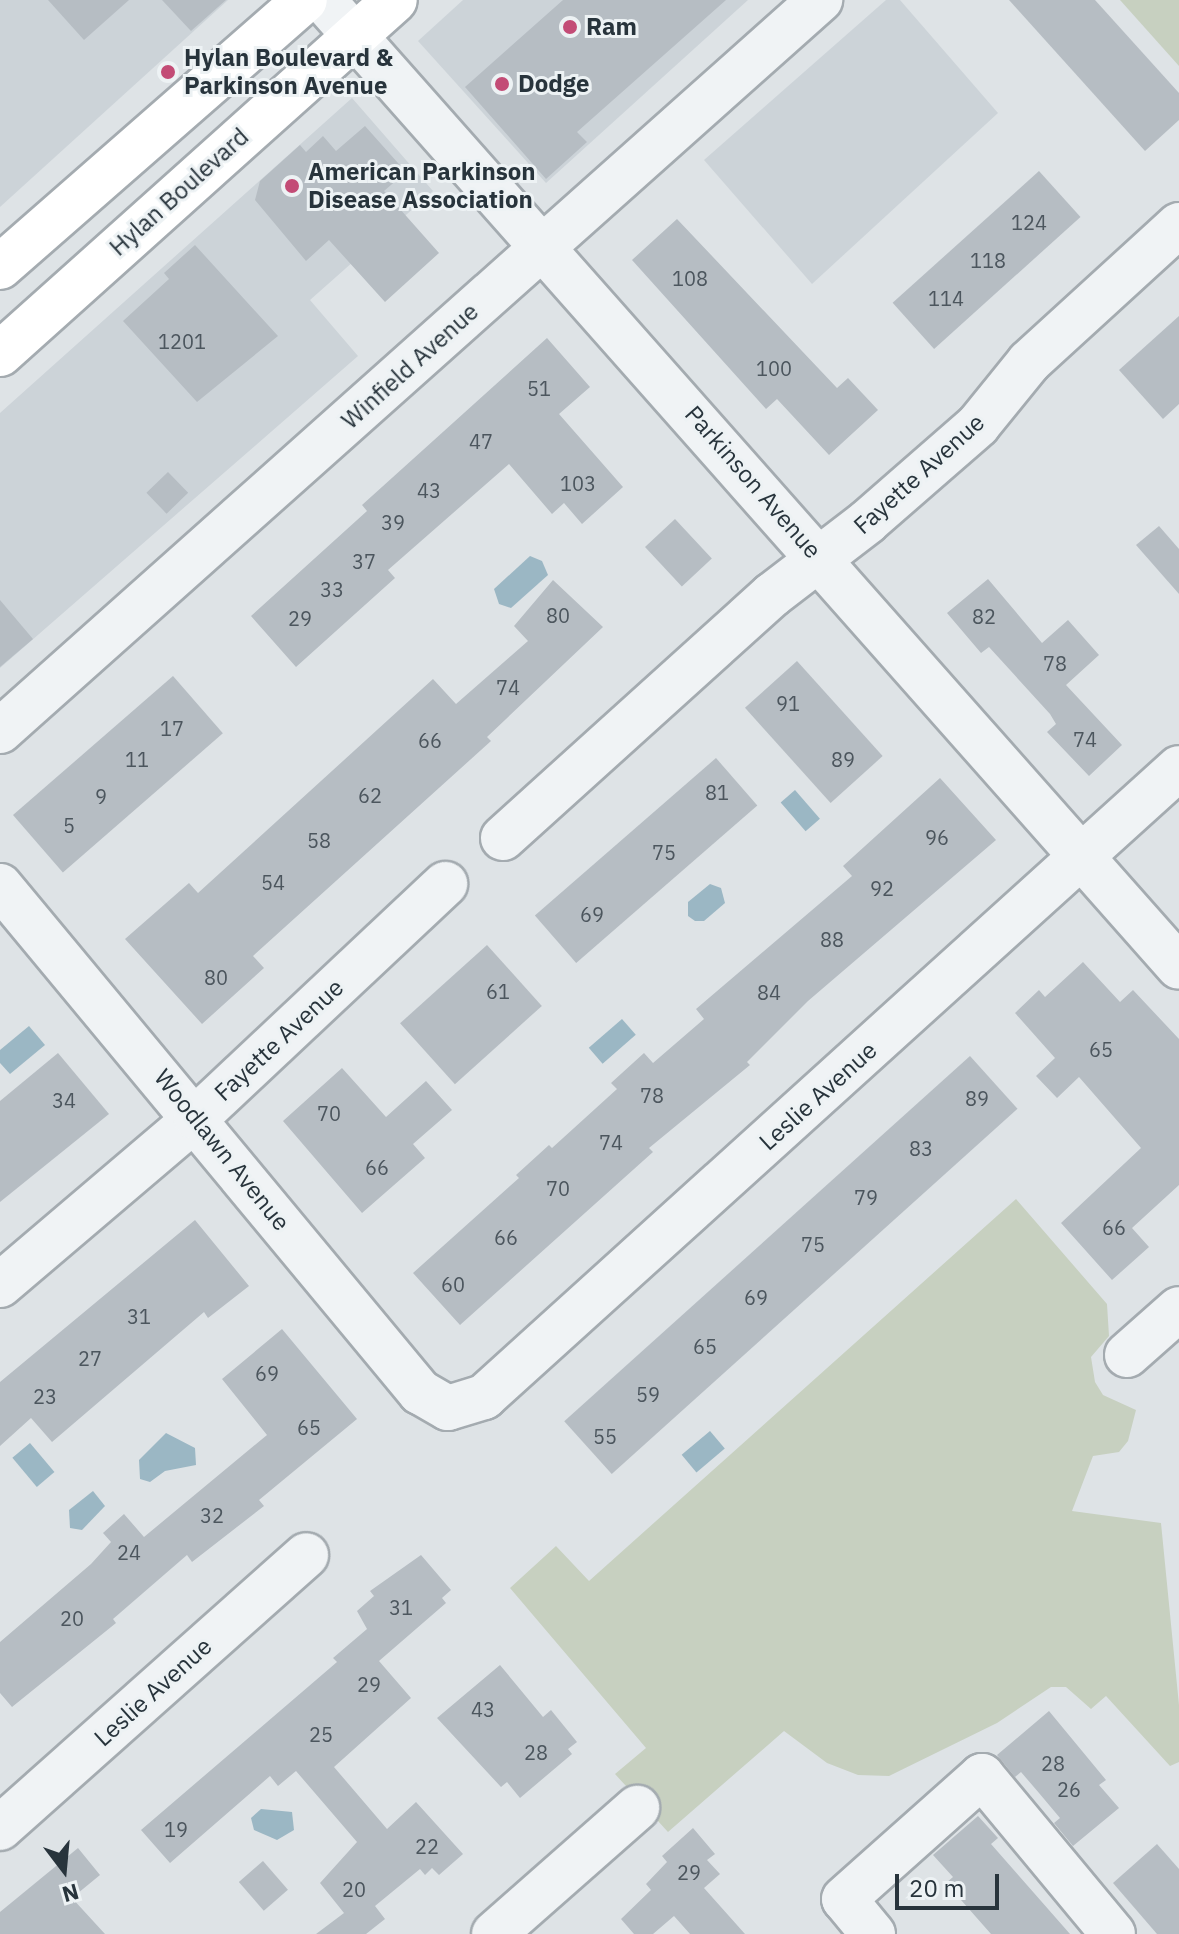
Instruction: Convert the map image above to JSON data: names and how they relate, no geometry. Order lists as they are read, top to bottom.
{
  "streets": {
    "main road": ["Hylan Boulevard"],
    "street": [
      "Winfield Avenue",
      "Fayette Avenue",
      "Parkinson Avenue",
      "Leslie Avenue",
      "Woodlawn Avenue"
    ]
  },
  "crossings": [
    ["Hylan Boulevard", "Parkinson Avenue"],
    ["Winfield Avenue", "Parkinson Avenue"],
    ["Fayette Avenue", "Parkinson Avenue"],
    ["Fayette Avenue", "Woodlawn Avenue"],
    ["Parkinson Avenue", "Leslie Avenue"],
    ["Leslie Avenue", "Woodlawn Avenue"]
  ],
  "places": [
    "Ram",
    "Hylan Boulevard & Parkinson Avenue",
    "Dodge",
    "American Parkinson Disease Association"
  ],
  "house_numbers": [
    "124",
    "118",
    "108",
    "114",
    "1201",
    "100",
    "51",
    "47",
    "103",
    "43",
    "39",
    "37",
    "33",
    "80",
    "82",
    "29",
    "78",
    "74",
    "91",
    "17",
    "74",
    "66",
    "11",
    "89",
    "81",
    "62",
    "9",
    "5",
    "96",
    "58",
    "75",
    "54",
    "92",
    "69",
    "88",
    "80",
    "61",
    "84",
    "65",
    "78",
    "89",
    "34",
    "70",
    "74",
    "83",
    "66",
    "70",
    "79",
    "66",
    "66",
    "75",
    "60",
    "69",
    "31",
    "65",
    "27",
    "69",
    "59",
    "23",
    "65",
    "55",
    "32",
    "24",
    "31",
    "20",
    "29",
    "43",
    "25",
    "28",
    "28",
    "26",
    "19",
    "22",
    "29",
    "20"
  ],
  "scale_bar": "20 m",
  "north": "bottom"
}
